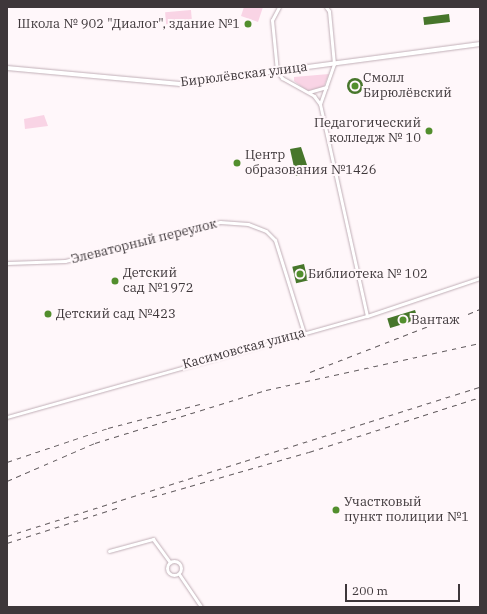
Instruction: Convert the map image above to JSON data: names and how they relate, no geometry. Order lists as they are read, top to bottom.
{
  "streets": {
    "street": ["Бирюлёвская улица", "Элеваторный переулок", "Касимовская улица"]
  },
  "crossings": [
    ["Элеваторный переулок", "Касимовская улица"]
  ],
  "places": [
    "Школа № 902 \"Диалог\", здание №1",
    "Смолл Бирюлёвский",
    "Педагогический колледж № 10",
    "Центр образования №1426",
    "Библиотека № 102",
    "Детский сад №1972",
    "Детский сад №423",
    "Вантаж",
    "Участковый пункт полиции №1"
  ],
  "scale_bar": "200 m"
}
